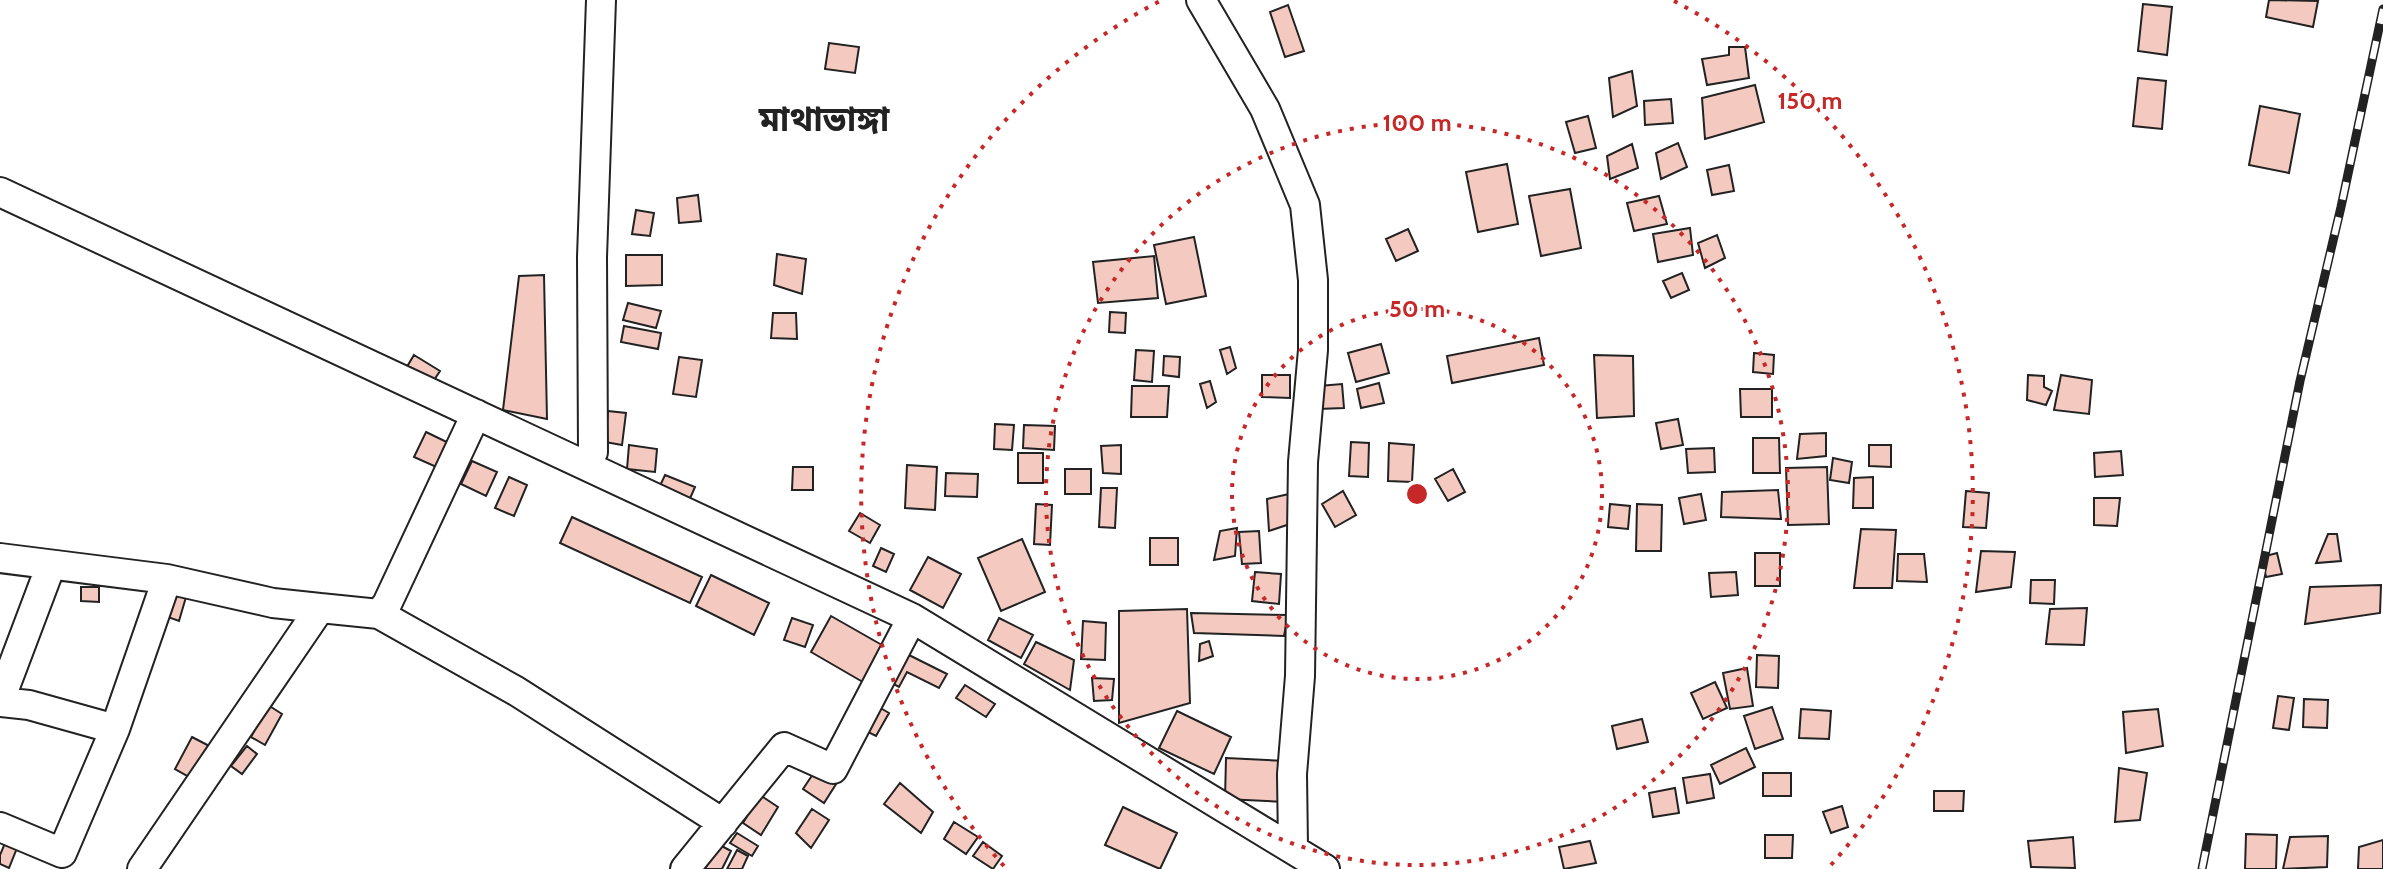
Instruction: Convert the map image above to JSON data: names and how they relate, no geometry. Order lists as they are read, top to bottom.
{
  "districts": ["মাথাভাঙ্গা"],
  "rings": ["150 m", "100 m", "50 m"]
}
